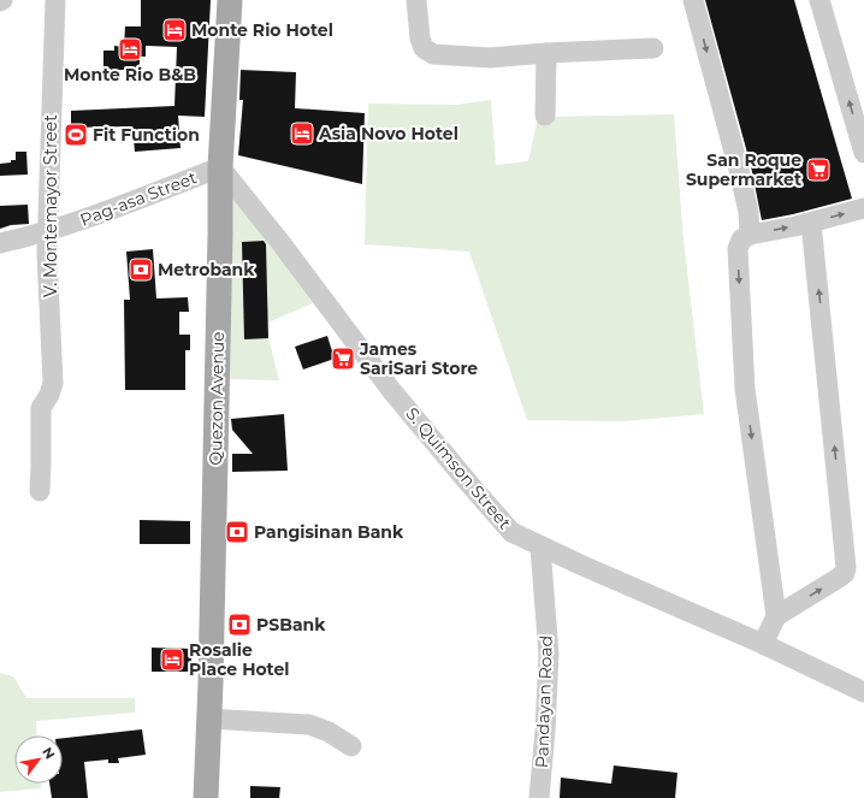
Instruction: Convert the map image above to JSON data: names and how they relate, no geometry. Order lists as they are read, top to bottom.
{
  "streets": {
    "main road": ["Quezon Avenue"],
    "street": [
      "Pag-asa Street",
      "V. Montemayor Street",
      "S. Quimson Street",
      "Pandayan Road"
    ]
  },
  "crossings": [
    ["Pag-asa Street", "V. Montemayor Street"],
    ["Pag-asa Street", "Quezon Avenue"],
    ["Pag-asa Street", "S. Quimson Street"],
    ["Quezon Avenue", "S. Quimson Street"],
    ["S. Quimson Street", "Pandayan Road"]
  ],
  "places": {
    "hotel": [
      "Monte Rio Hotel",
      "Monte Rio B&B",
      "Asia Novo Hotel",
      "Rosalie Place Hotel"
    ],
    "sports": ["Fit Function"],
    "supermarket": ["San Roque Supermarket", "James SariSari Store"],
    "bank": ["Metrobank", "Pangisinan Bank", "PSBank"]
  },
  "north": "top right"
}
